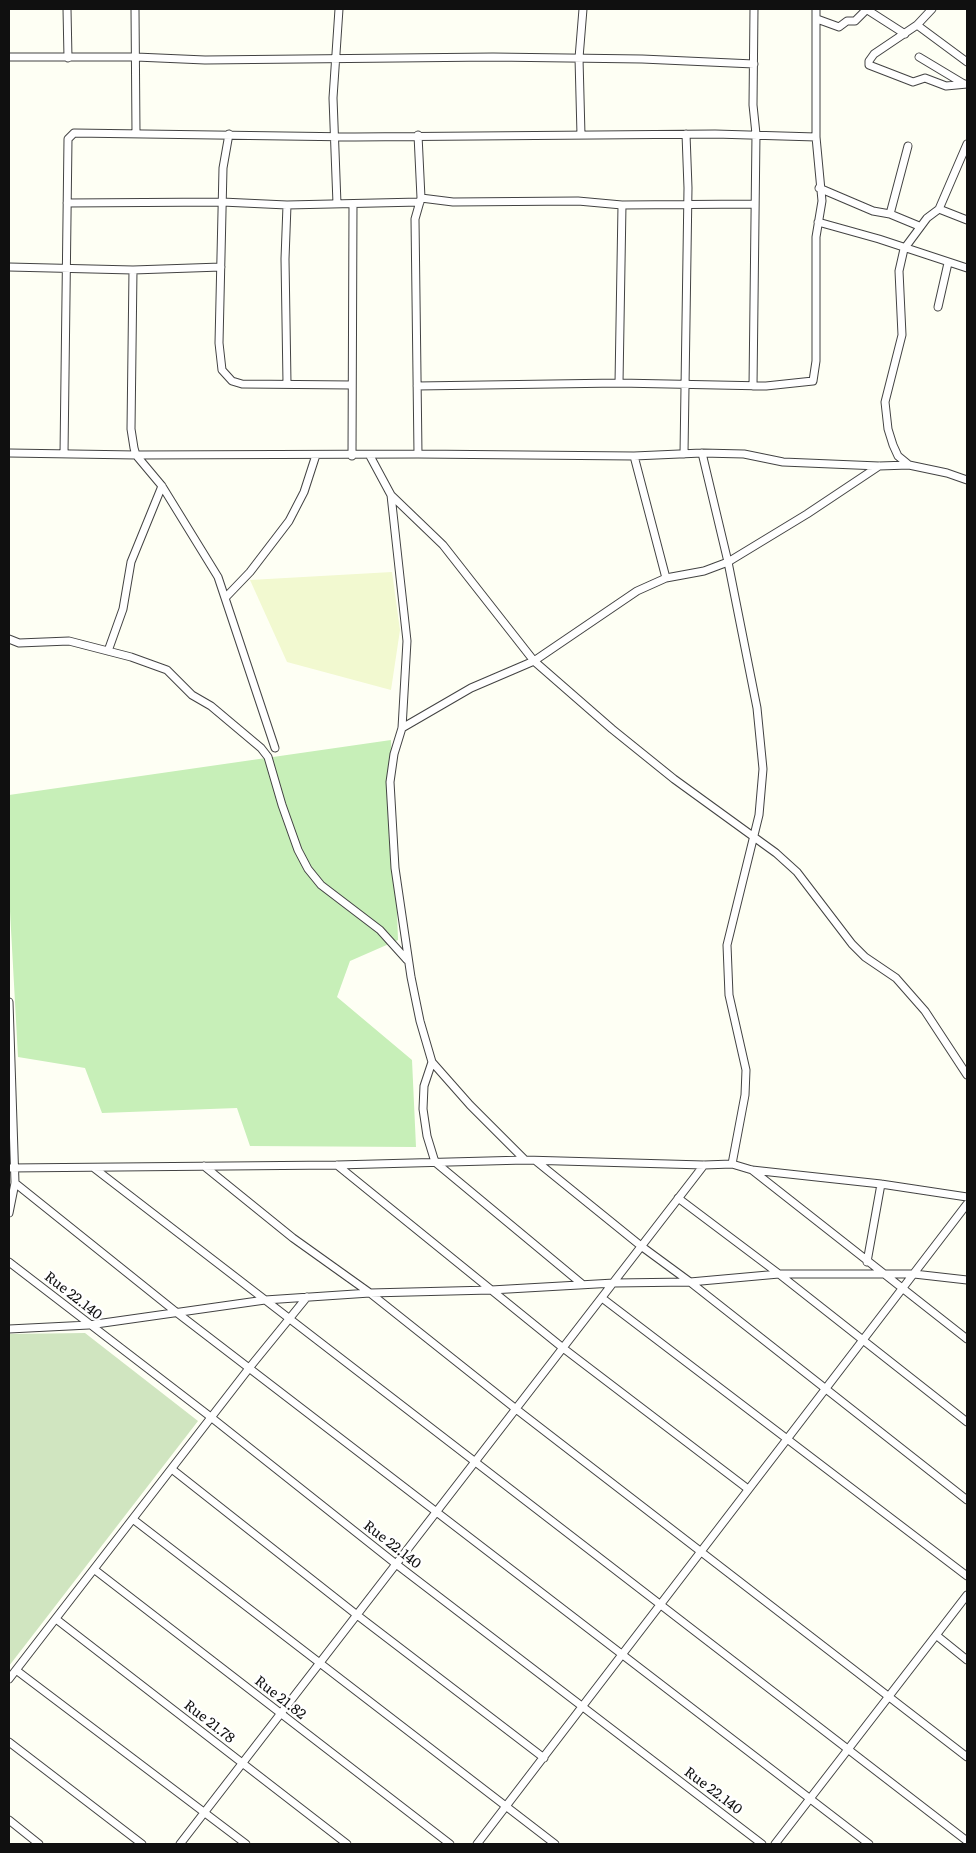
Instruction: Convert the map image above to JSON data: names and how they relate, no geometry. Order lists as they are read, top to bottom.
{
  "streets": {
    "street": ["Rue 22.140", "Rue 21.82", "Rue 21.78"]
  }
}
